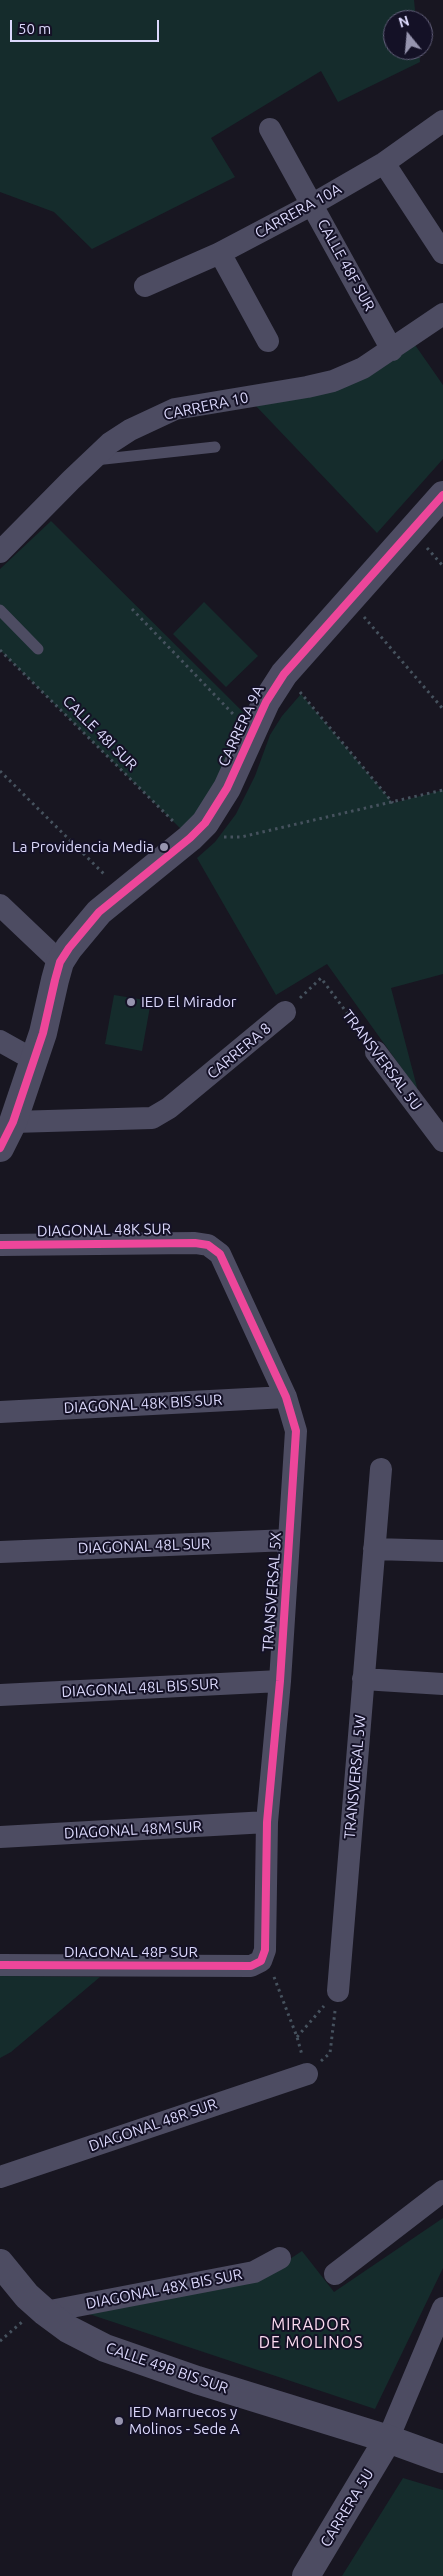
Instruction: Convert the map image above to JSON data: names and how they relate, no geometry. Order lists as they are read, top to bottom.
{
  "streets": {
    "street": [
      "CARRERA 10A",
      "CALLE 48F SUR",
      "CARRERA 10",
      "CARRERA 9A",
      "CARRERA 8",
      "TRANSVERSAL 5U",
      "DIAGONAL 48K SUR",
      "DIAGONAL 48K BIS SUR",
      "DIAGONAL 48L SUR",
      "TRANSVERSAL 5X",
      "DIAGONAL 48L BIS SUR",
      "TRANSVERSAL 5W",
      "DIAGONAL 48M SUR",
      "DIAGONAL 48P SUR",
      "DIAGONAL 48R SUR",
      "DIAGONAL 48X BIS SUR",
      "CALLE 49B BIS SUR",
      "CARRERA 5U"
    ],
    "path": ["CALLE 48I SUR"]
  },
  "crossings": [
    ["CARRERA 10A", "CALLE 48F SUR"],
    ["CALLE 48F SUR", "CARRERA 10"],
    ["CARRERA 9A", "CARRERA 8"],
    ["CARRERA 8", "TRANSVERSAL 5U"],
    ["DIAGONAL 48K SUR", "TRANSVERSAL 5X"],
    ["DIAGONAL 48K BIS SUR", "TRANSVERSAL 5X"],
    ["DIAGONAL 48L SUR", "TRANSVERSAL 5X"],
    ["TRANSVERSAL 5X", "DIAGONAL 48L BIS SUR"],
    ["TRANSVERSAL 5X", "DIAGONAL 48M SUR"],
    ["TRANSVERSAL 5X", "DIAGONAL 48P SUR"],
    ["DIAGONAL 48X BIS SUR", "CALLE 49B BIS SUR"],
    ["CALLE 49B BIS SUR", "CARRERA 5U"]
  ],
  "districts": ["MIRADOR DE MOLINOS"],
  "places": ["La Providencia Media", "IED El Mirador", "IED Marruecos y Molinos - Sede A"],
  "scale_bar": "50 m",
  "north": "top"
}
